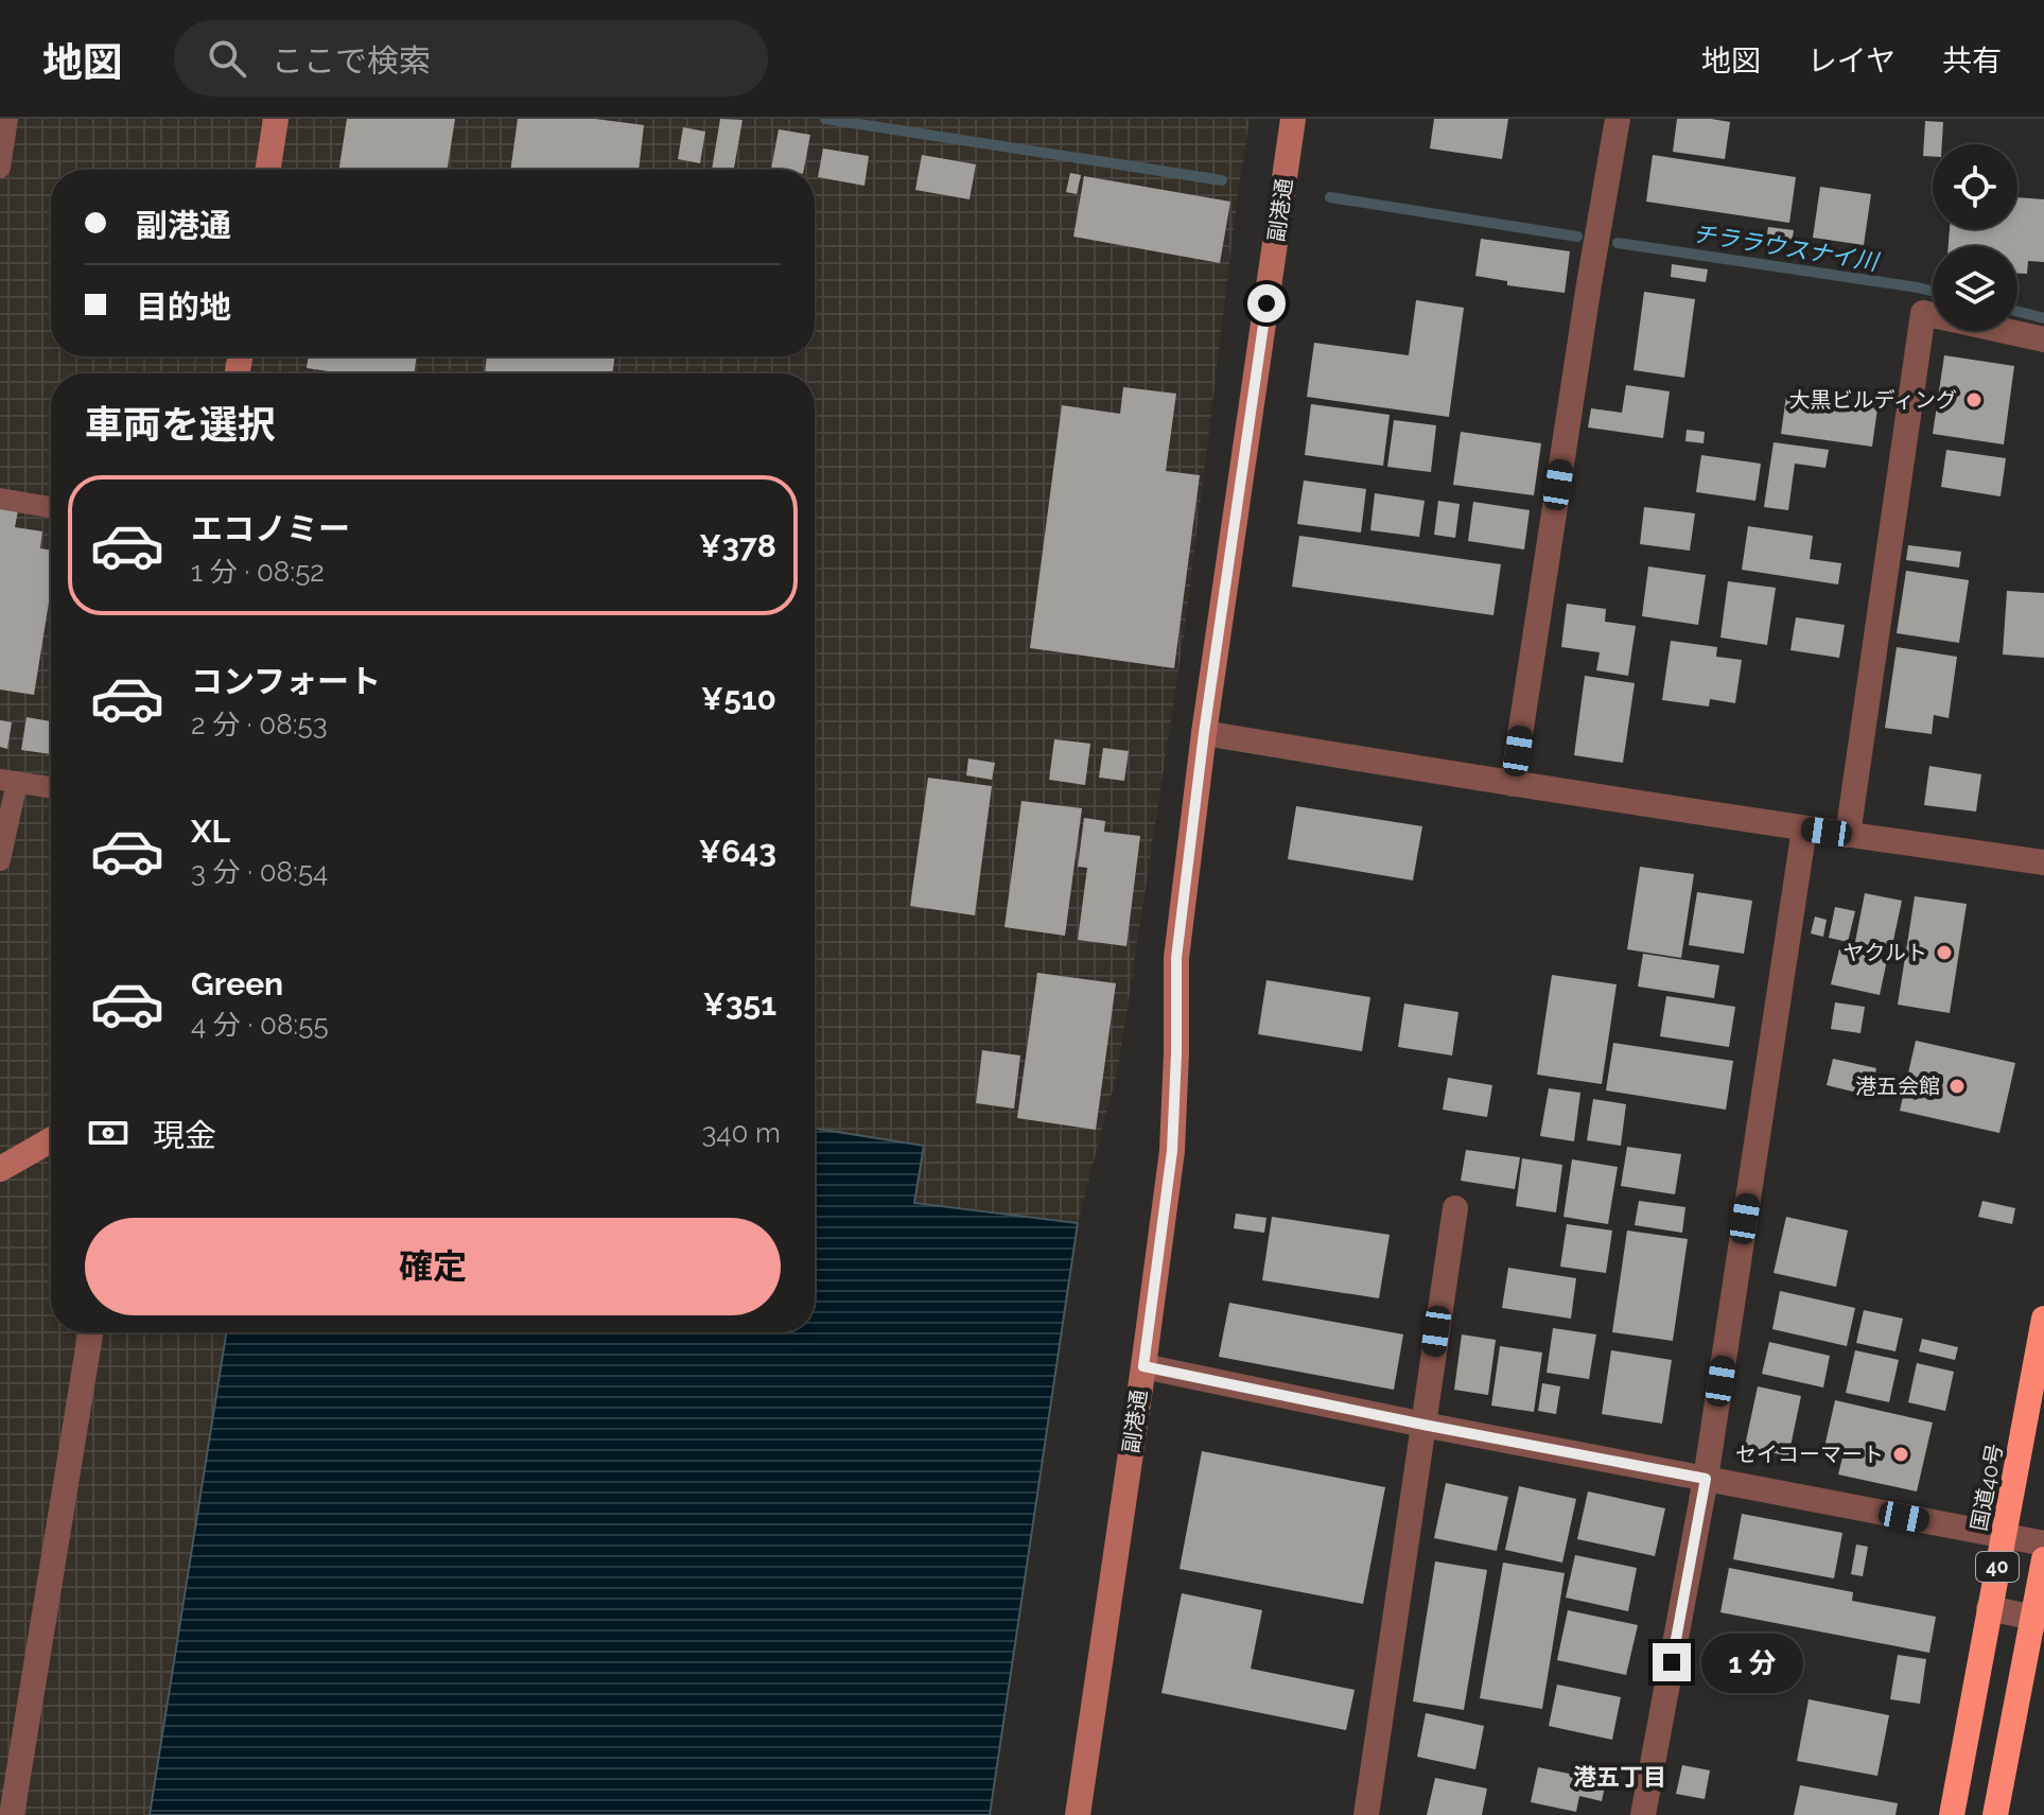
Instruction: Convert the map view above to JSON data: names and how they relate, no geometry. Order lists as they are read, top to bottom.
{
  "streets": {
    "highway": ["国道40号", "40"],
    "street": ["副港通"]
  },
  "districts": ["港五丁目"],
  "water": ["チララウスナイ川"],
  "places": [
    "大黒ビルディング",
    "ヤクルト",
    "港五会館",
    "セイコーマート"
  ],
  "page": {
    "header": "地図",
    "search": "ここで検索",
    "nav": ["地図", "レイヤ", "共有"],
    "banner": ["副港通", "目的地"],
    "heading": "車両を選択",
    "list": [
      {
        "name": "エコノミー",
        "note": "1 分 · 08:52",
        "value": "¥378"
      },
      {
        "name": "コンフォート",
        "note": "2 分 · 08:53",
        "value": "¥510"
      },
      {
        "name": "XL",
        "note": "3 分 · 08:54",
        "value": "¥643"
      },
      {
        "name": "Green",
        "note": "4 分 · 08:55",
        "value": "¥351"
      }
    ],
    "pay": ["現金", "340 m"],
    "buttons": "確定",
    "bubble": "1 分"
  }
}
